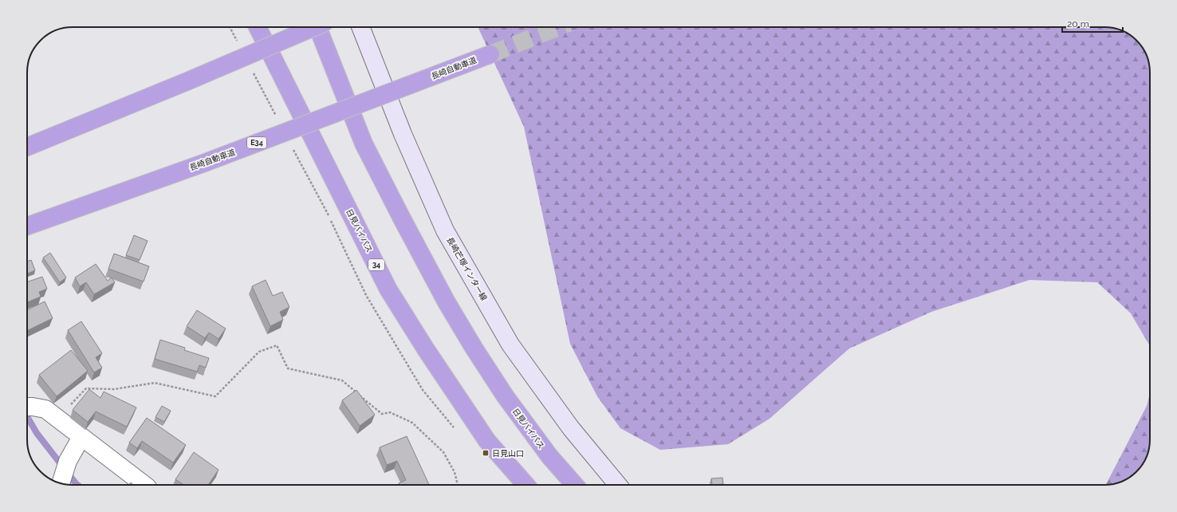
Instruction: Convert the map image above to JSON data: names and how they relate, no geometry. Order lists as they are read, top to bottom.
{
  "streets": {
    "highway": [
      "長崎自動車道",
      "E34",
      "日見バイパス",
      "34"
    ],
    "main road": ["長崎芒塚インター線"]
  },
  "places": {
    "transit": ["日見山口"]
  },
  "scale_bar": "20 m"
}
